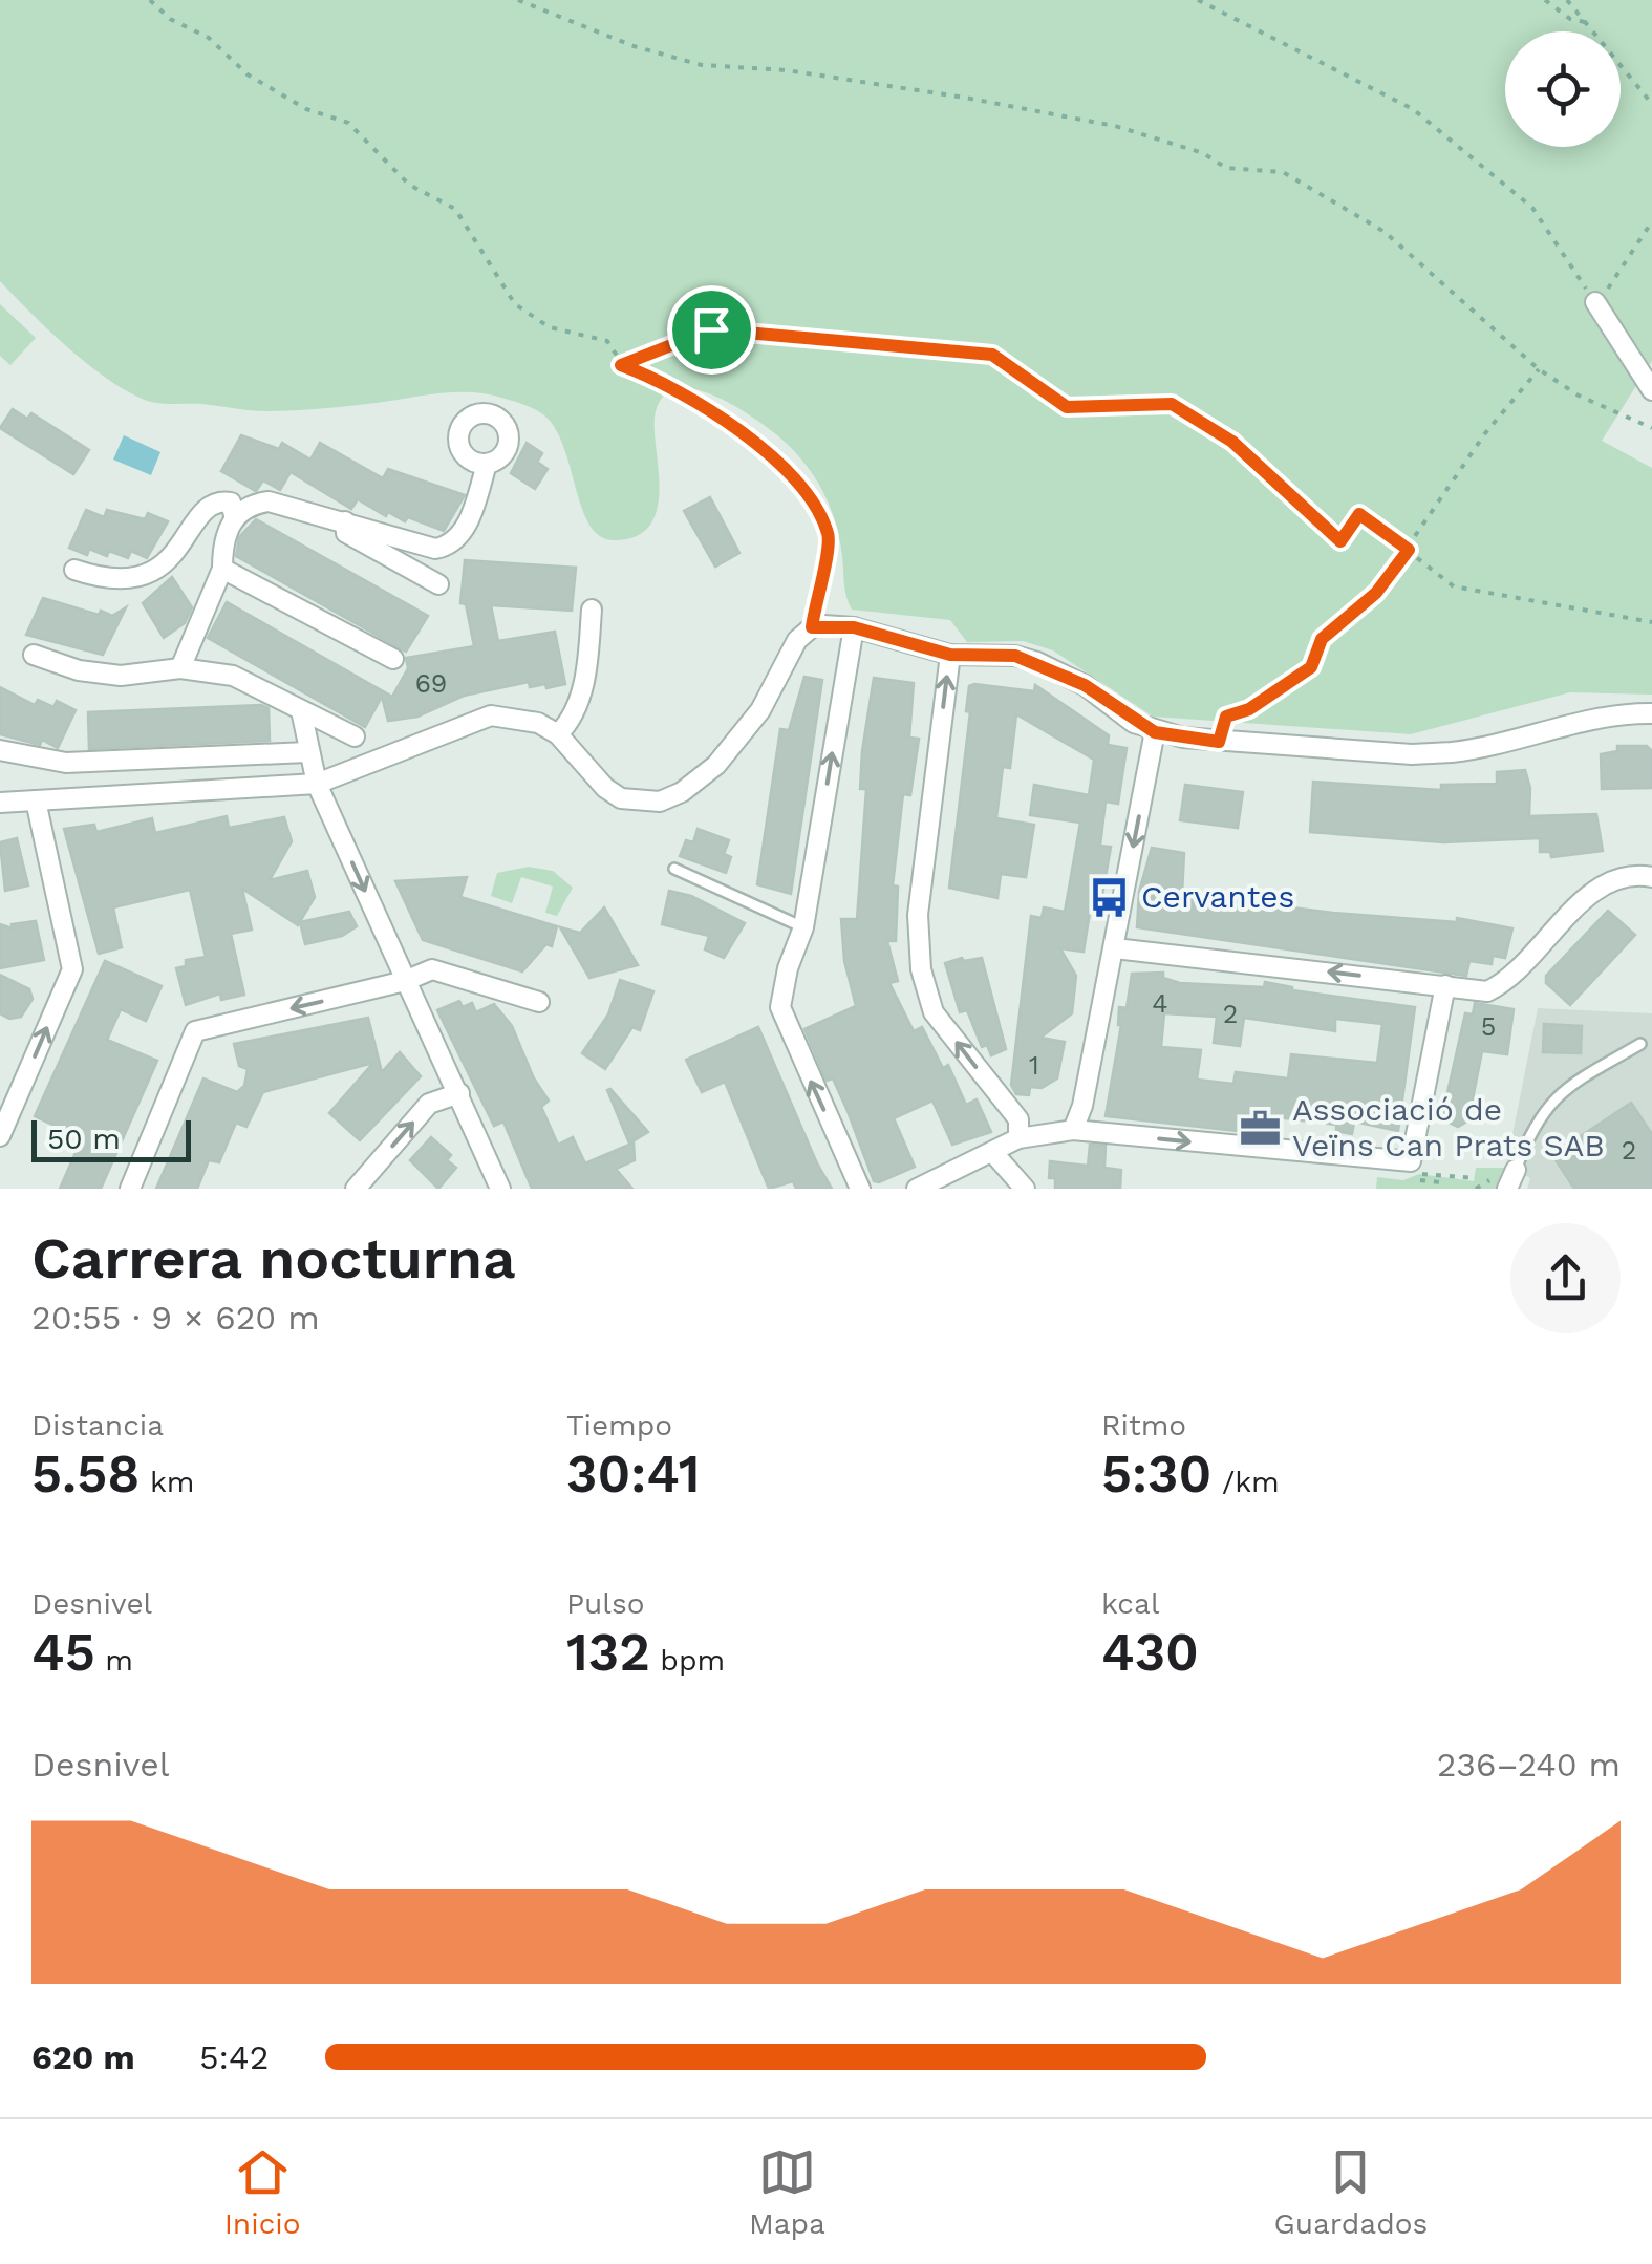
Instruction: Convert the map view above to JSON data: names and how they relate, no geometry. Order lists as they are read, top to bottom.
{
  "places": {
    "bus stop": ["Cervantes"],
    "office": ["Associació de Veïns Can Prats SAB"]
  },
  "house_numbers": [
    "69",
    "4",
    "2",
    "5",
    "1",
    "2"
  ],
  "scale_bar": "50 m",
  "page": {
    "scale": "50 m",
    "heading": ["Carrera nocturna", "20:55 · 9 × 620 m"],
    "stats": [
      ["Distancia", "5.58 km"],
      ["Tiempo", "30:41"],
      ["Ritmo", "5:30 /km"],
      ["Desnivel", "45 m"],
      ["Pulso", "132 bpm"],
      ["kcal", "430"]
    ],
    "chart": ["Desnivel", "236–240 m"],
    "list": [
      {
        "name": "620 m",
        "note": "5:42"
      }
    ],
    "tabs": ["Inicio", "Mapa", "Guardados"]
  }
}
